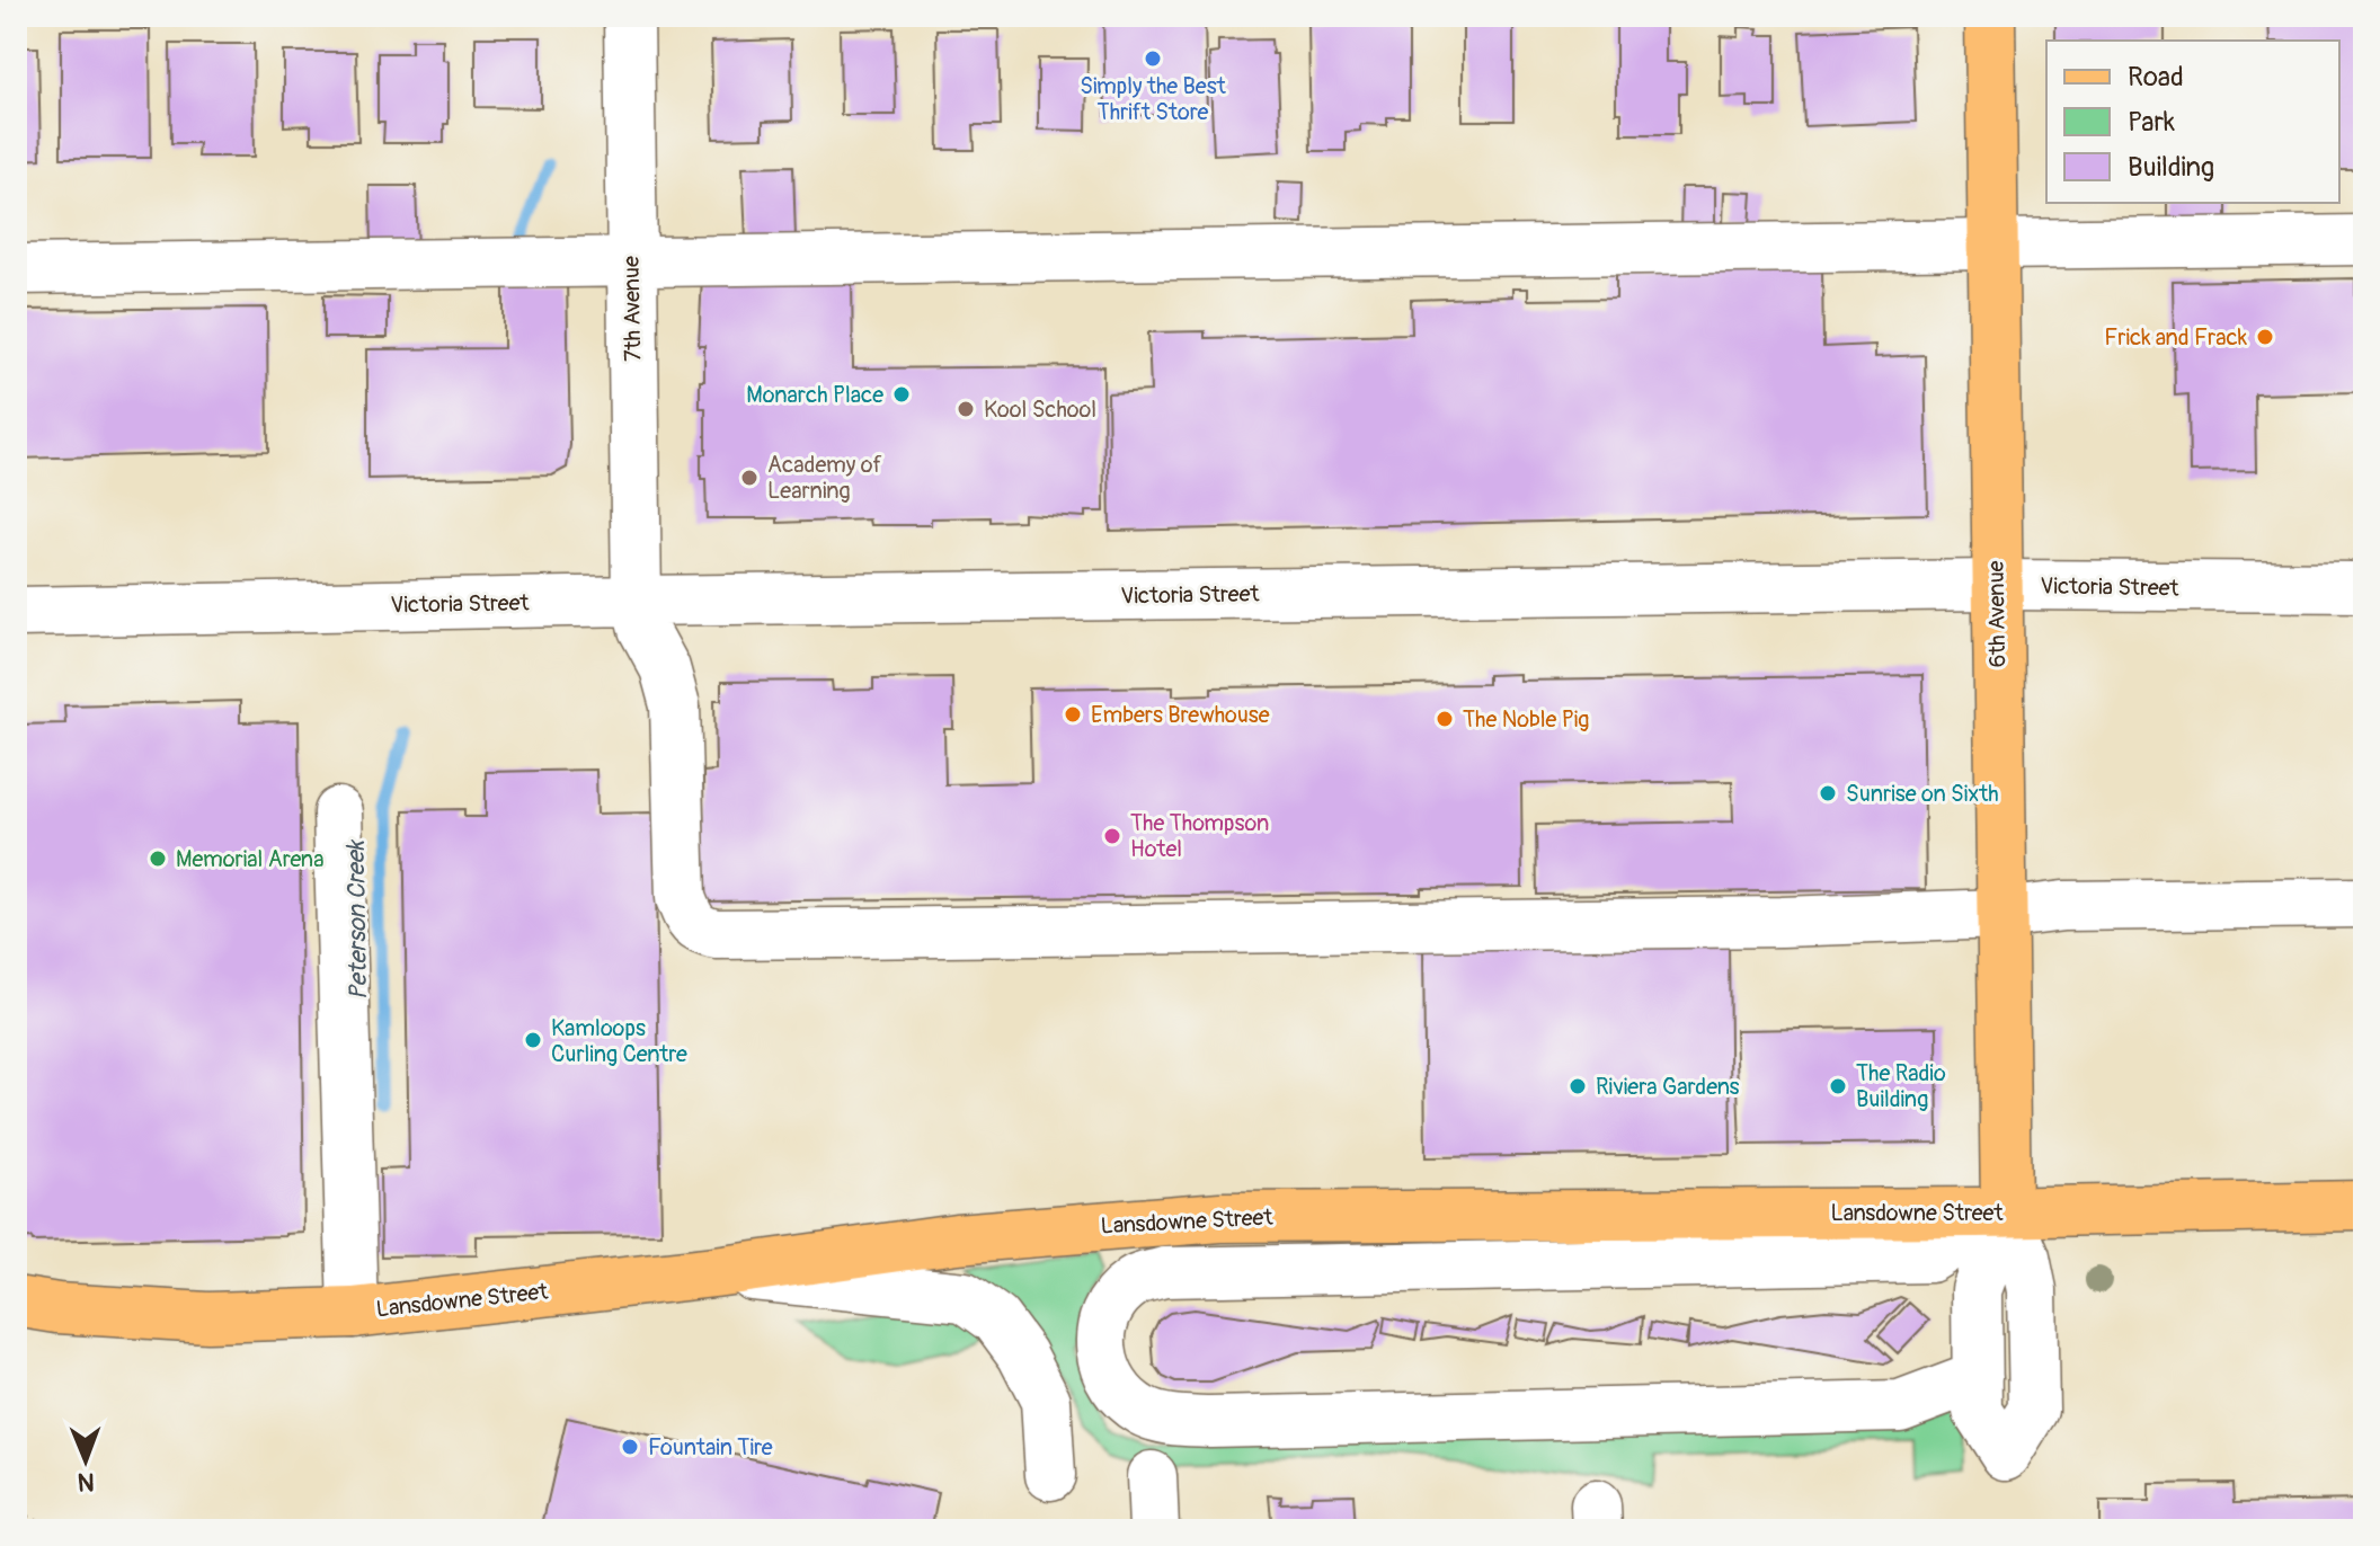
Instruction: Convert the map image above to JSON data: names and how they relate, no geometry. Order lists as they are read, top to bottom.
{
  "streets": {
    "main road": ["6th Avenue", "Lansdowne Street"],
    "street": ["7th Avenue", "Victoria Street"]
  },
  "crossings": [
    ["7th Avenue", "Victoria Street"],
    ["7th Avenue", "6th Avenue"],
    ["Victoria Street", "6th Avenue"],
    ["6th Avenue", "Lansdowne Street"]
  ],
  "water": ["Peterson Creek"],
  "places": [
    "Simply the Best Thrift Store",
    "Frick and Frack",
    "Monarch Place",
    "Kool School",
    "Academy of Learning",
    "Embers Brewhouse",
    "The Noble Pig",
    "Sunrise on Sixth",
    "The Thompson Hotel",
    "Memorial Arena",
    "Kamloops Curling Centre",
    "Riviera Gardens",
    "The Radio Building",
    "Fountain Tire"
  ],
  "legend": ["Road", "Park", "Building"],
  "north": "bottom"
}
